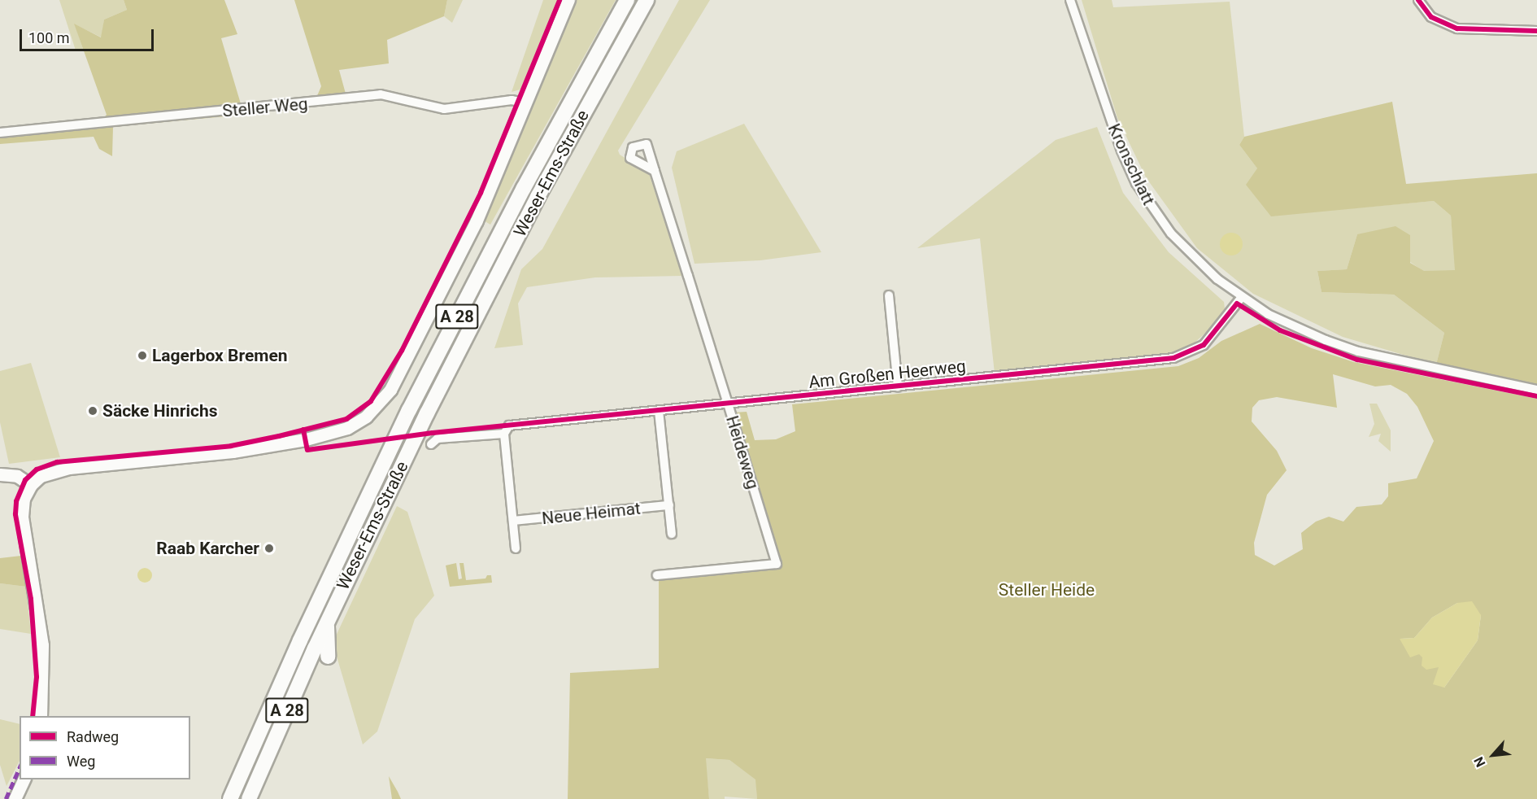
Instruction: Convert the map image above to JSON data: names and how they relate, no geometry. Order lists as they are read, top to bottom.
{
  "streets": {
    "highway": ["Weser-Ems-Straße", "A 28"],
    "street": [
      "Steller Weg",
      "Kronschlatt",
      "Am Großen Heerweg",
      "Heideweg",
      "Neue Heimat"
    ]
  },
  "crossings": [
    ["Kronschlatt", "Am Großen Heerweg"],
    ["Am Großen Heerweg", "Heideweg"]
  ],
  "parks": ["Steller Heide"],
  "places": ["Lagerbox Bremen", "Säcke Hinrichs", "Raab Karcher"],
  "legend": ["Radweg", "Weg"],
  "scale_bar": "100 m",
  "north": "bottom left"
}
